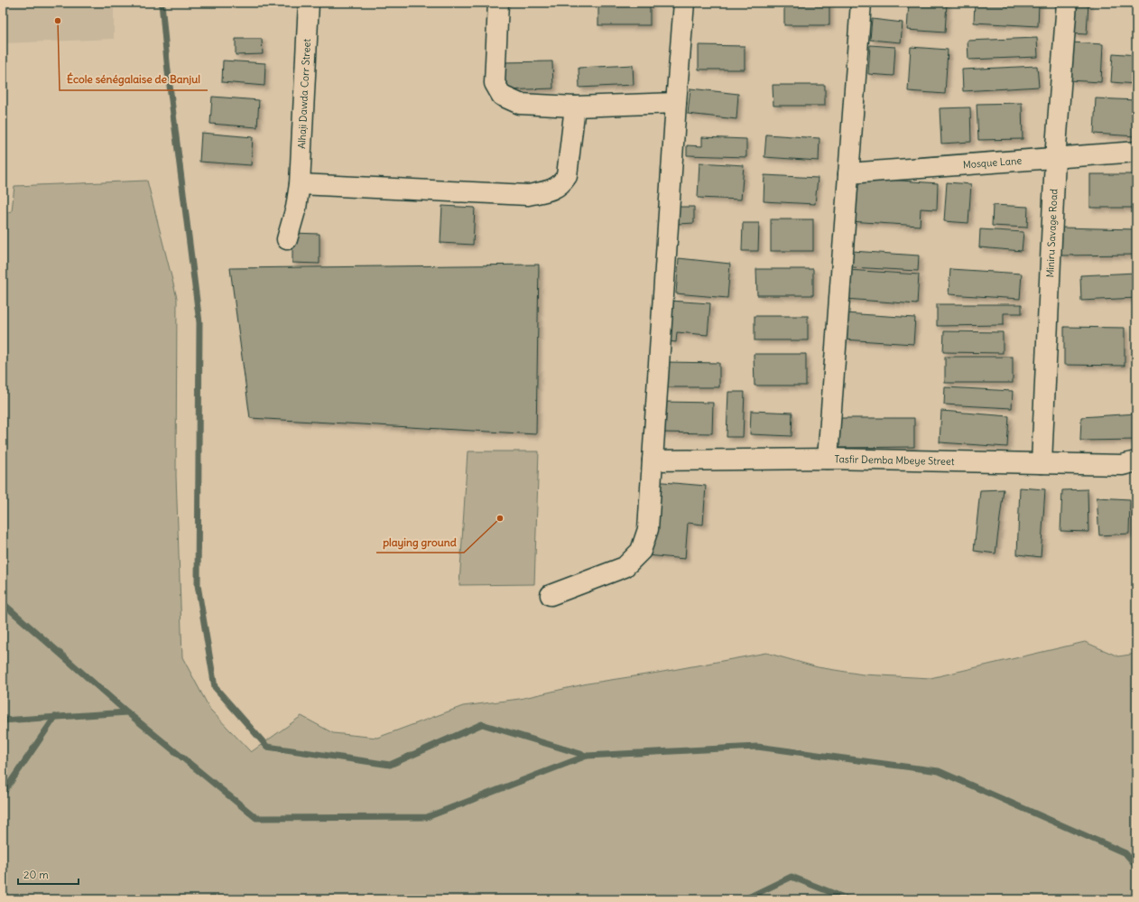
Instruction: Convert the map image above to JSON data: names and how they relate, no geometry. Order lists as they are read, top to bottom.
{
  "streets": {
    "street": [
      "Alhaji Dawda Corr Street",
      "Mosque Lane",
      "Miniru Savage Road",
      "Tasfir Demba Mbeye Street"
    ]
  },
  "crossings": [
    ["Mosque Lane", "Miniru Savage Road"],
    ["Miniru Savage Road", "Tasfir Demba Mbeye Street"]
  ],
  "places": ["École sénégalaise de Banjul", "playing ground"],
  "scale_bar": "20 m"
}
